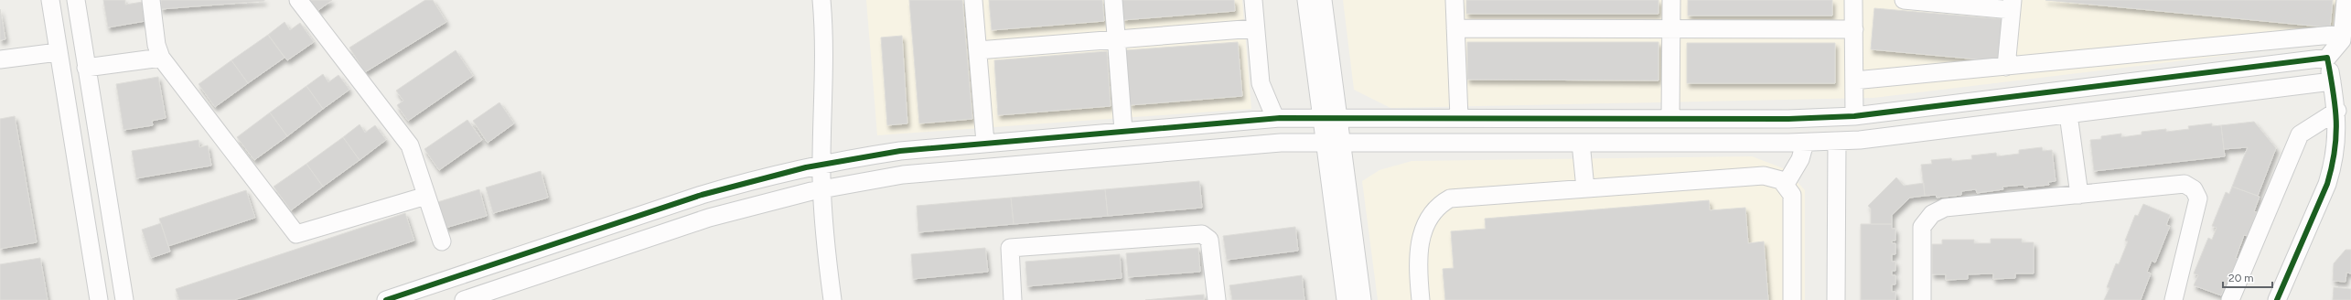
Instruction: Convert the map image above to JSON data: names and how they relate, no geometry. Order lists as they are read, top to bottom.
{
  "scale_bar": "20 m"
}
